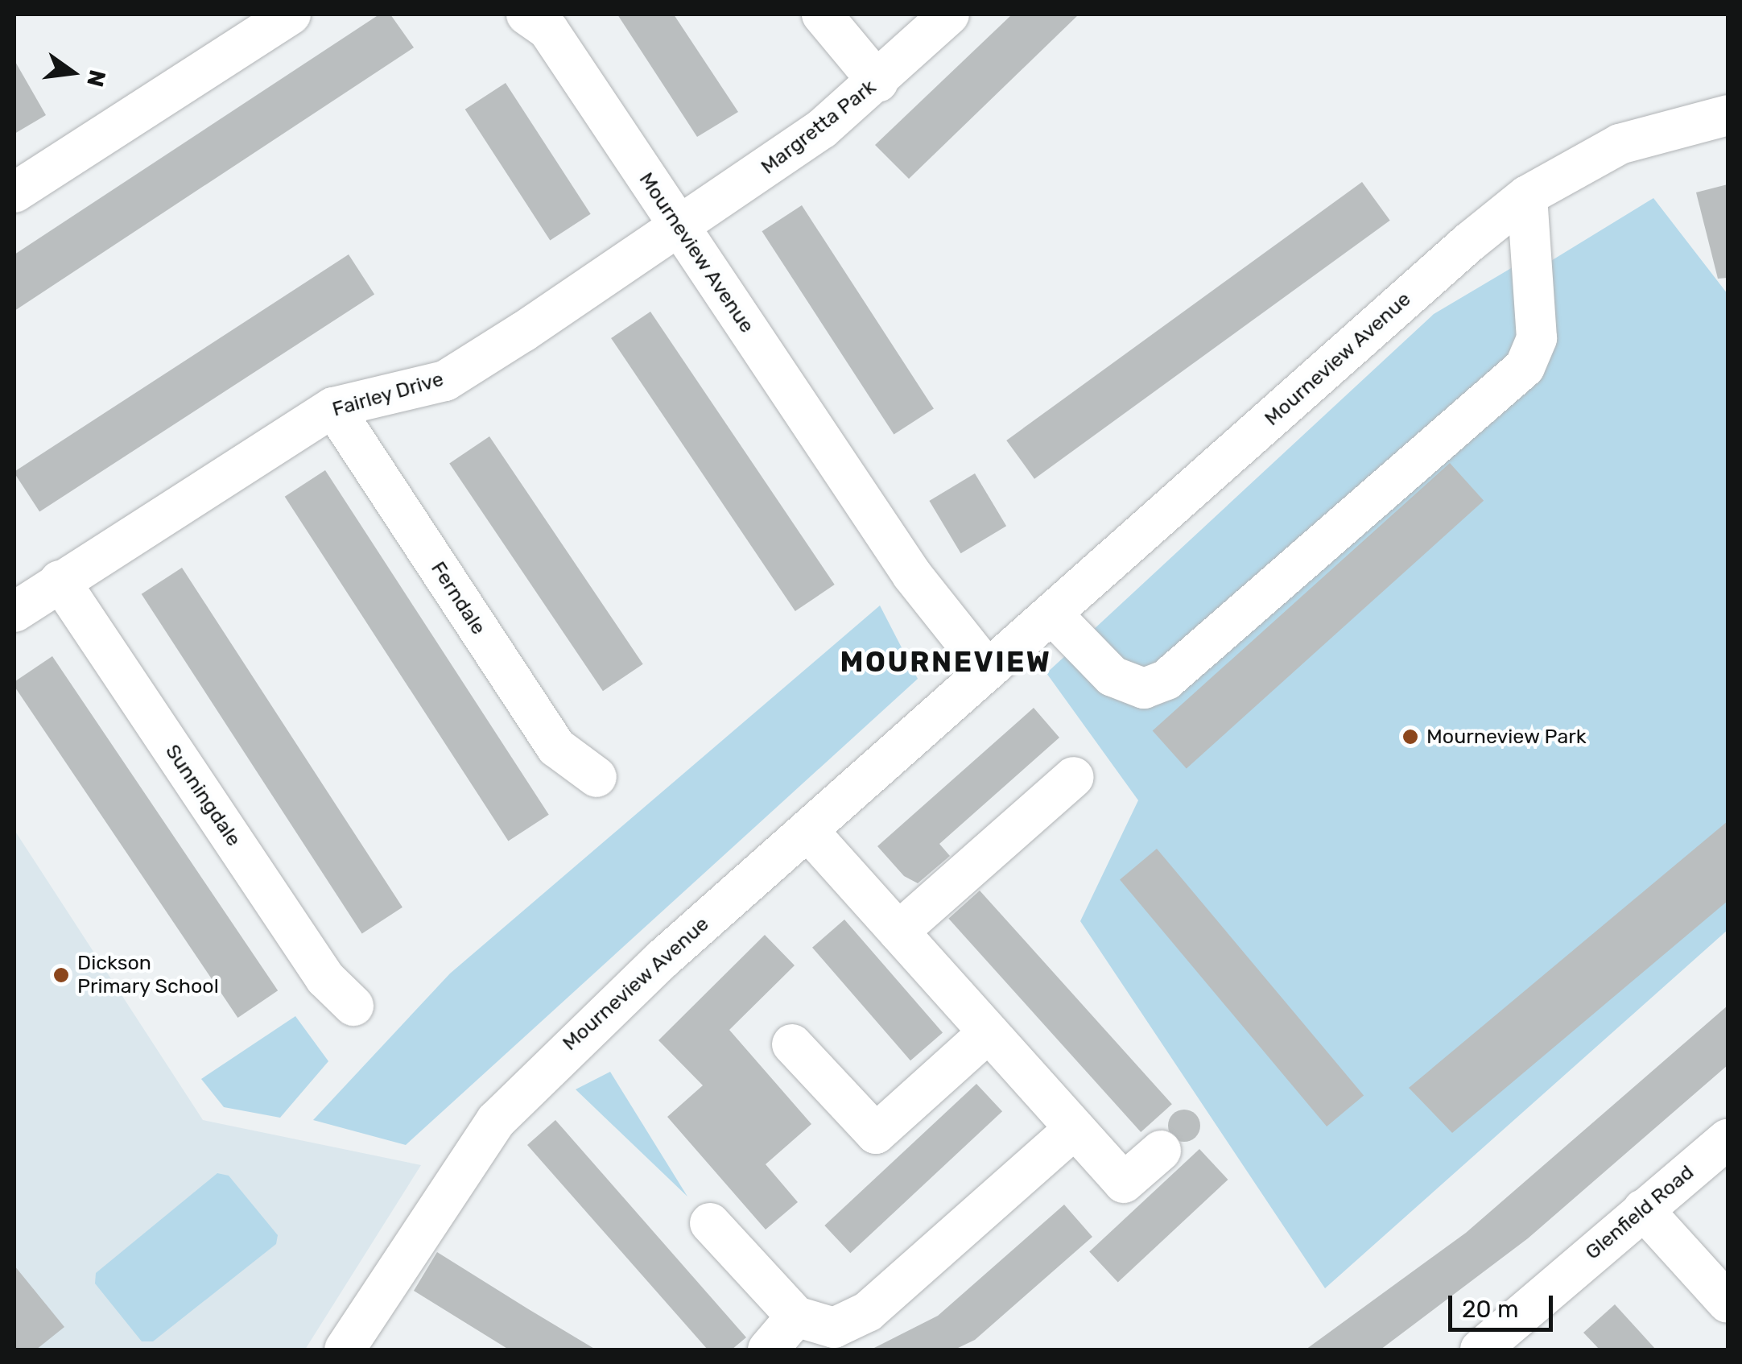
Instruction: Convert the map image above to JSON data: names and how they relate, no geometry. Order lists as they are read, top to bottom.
{
  "streets": {
    "street": [
      "Margretta Park",
      "Mourneview Avenue",
      "Fairley Drive",
      "Ferndale",
      "Sunningdale",
      "Glenfield Road"
    ]
  },
  "crossings": [
    ["Margretta Park", "Mourneview Avenue"],
    ["Margretta Park", "Fairley Drive"],
    ["Mourneview Avenue", "Fairley Drive"],
    ["Fairley Drive", "Ferndale"],
    ["Fairley Drive", "Sunningdale"]
  ],
  "districts": ["MOURNEVIEW"],
  "places": ["Mourneview Park", "Dickson Primary School"],
  "scale_bar": "20 m",
  "north": "right"
}
